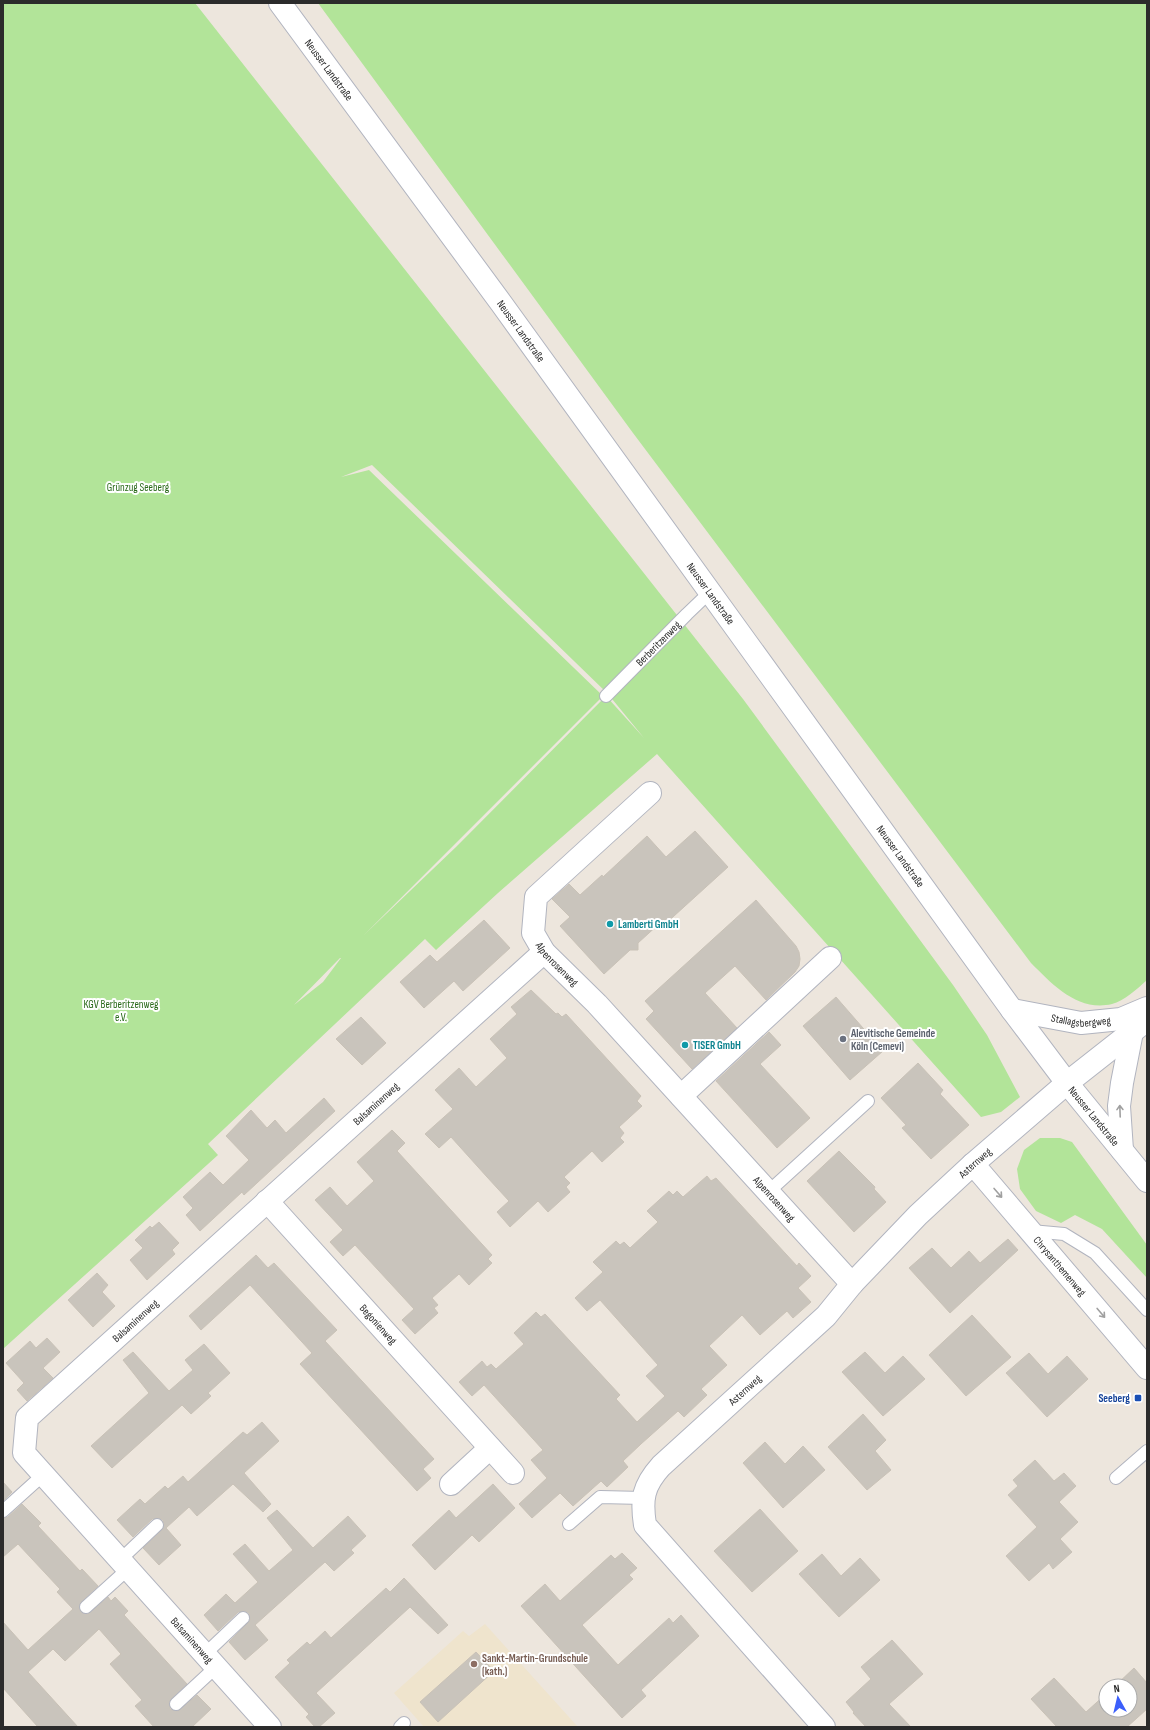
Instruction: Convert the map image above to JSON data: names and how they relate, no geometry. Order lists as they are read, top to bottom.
{
  "streets": {
    "street": [
      "Neusser Landstraße",
      "Alpenrosenweg",
      "Stallagsbergweg",
      "Balsaminenweg",
      "Asternweg",
      "Chrysanthemenweg",
      "Begonienweg"
    ],
    "lane": ["Berberitzenweg"]
  },
  "crossings": [
    ["Neusser Landstraße", "Berberitzenweg"],
    ["Neusser Landstraße", "Stallagsbergweg"],
    ["Neusser Landstraße", "Asternweg"],
    ["Alpenrosenweg", "Balsaminenweg"],
    ["Alpenrosenweg", "Asternweg"],
    ["Balsaminenweg", "Begonienweg"],
    ["Asternweg", "Chrysanthemenweg"]
  ],
  "one_way": ["Chrysanthemenweg"],
  "parks": ["Grünzug Seeberg", "KGV Berberitzenweg e.V."],
  "places": {
    "other": [
      "Lamberti GmbH",
      "Alevitische Gemeinde Köln (Cemevi)",
      "TISER GmbH",
      "Sankt-Martin-Grundschule (kath.)"
    ],
    "transit": ["Seeberg"]
  },
  "north": "top"
}
